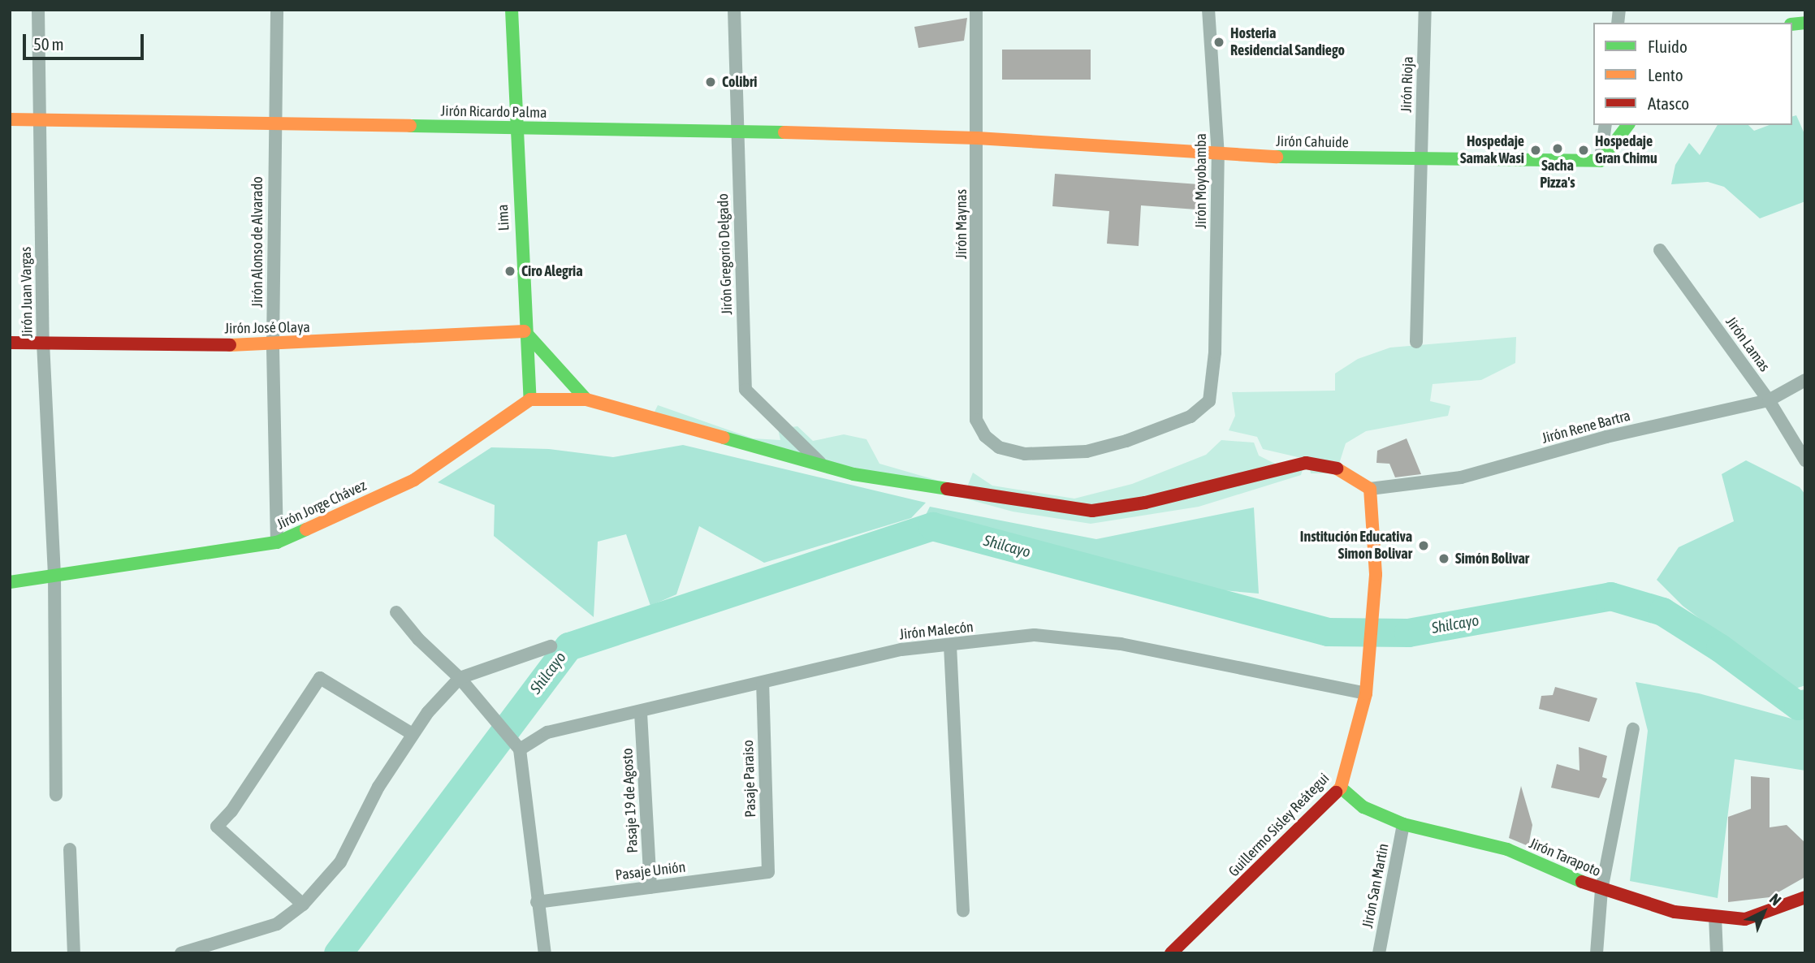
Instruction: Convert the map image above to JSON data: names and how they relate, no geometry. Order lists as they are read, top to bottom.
{
  "streets": {
    "street": [
      "Jirón Rioja",
      "Jirón Ricardo Palma",
      "Jirón Cahuide",
      "Jirón Moyobamba",
      "Lima",
      "Jirón Maynas",
      "Jirón Alonso de Alvarado",
      "Jirón Gregorio Delgado",
      "Jirón Juan Vargas",
      "Jirón José Olaya",
      "Jirón Lamas",
      "Jirón Rene Bartra",
      "Jirón Jorge Chávez",
      "Jirón Malecón",
      "Pasaje Paraiso",
      "Pasaje 19 de Agosto",
      "Guillermo Sisley Reátegui",
      "Jirón Tarapoto",
      "Pasaje Unión",
      "Jirón San Martin"
    ]
  },
  "crossings": [
    ["Jirón Rioja", "Jirón Cahuide"],
    ["Jirón Ricardo Palma", "Jirón Cahuide"],
    ["Jirón Ricardo Palma", "Lima"],
    ["Jirón Ricardo Palma", "Jirón Maynas"],
    ["Jirón Ricardo Palma", "Jirón Alonso de Alvarado"],
    ["Jirón Ricardo Palma", "Jirón Gregorio Delgado"],
    ["Jirón Ricardo Palma", "Jirón Juan Vargas"],
    ["Jirón Cahuide", "Jirón Moyobamba"],
    ["Jirón Cahuide", "Jirón Maynas"],
    ["Jirón Moyobamba", "Jirón Maynas"],
    ["Lima", "Jirón José Olaya"],
    ["Lima", "Jirón Jorge Chávez"],
    ["Jirón Alonso de Alvarado", "Jirón José Olaya"],
    ["Jirón Alonso de Alvarado", "Jirón Jorge Chávez"],
    ["Jirón Juan Vargas", "Jirón José Olaya"],
    ["Jirón Juan Vargas", "Jirón Jorge Chávez"],
    ["Jirón Lamas", "Jirón Rene Bartra"],
    ["Jirón Rene Bartra", "Guillermo Sisley Reátegui"],
    ["Jirón Malecón", "Pasaje Paraiso"],
    ["Jirón Malecón", "Pasaje 19 de Agosto"],
    ["Jirón Malecón", "Guillermo Sisley Reátegui"],
    ["Pasaje Paraiso", "Pasaje Unión"],
    ["Pasaje 19 de Agosto", "Pasaje Unión"],
    ["Guillermo Sisley Reátegui", "Jirón Tarapoto"],
    ["Jirón Tarapoto", "Jirón San Martin"]
  ],
  "water": ["Shilcayo"],
  "places": [
    "Hosteria Residencial Sandiego",
    "Colibri",
    "Sacha Pizza's",
    "Hospedaje Samak Wasi",
    "Hospedaje Gran Chimu",
    "Ciro Alegria",
    "Institución Educativa Simon Bolivar",
    "Simón Bolivar"
  ],
  "legend": ["Fluido", "Lento", "Atasco"],
  "scale_bar": "50 m",
  "north": "top right"
}
